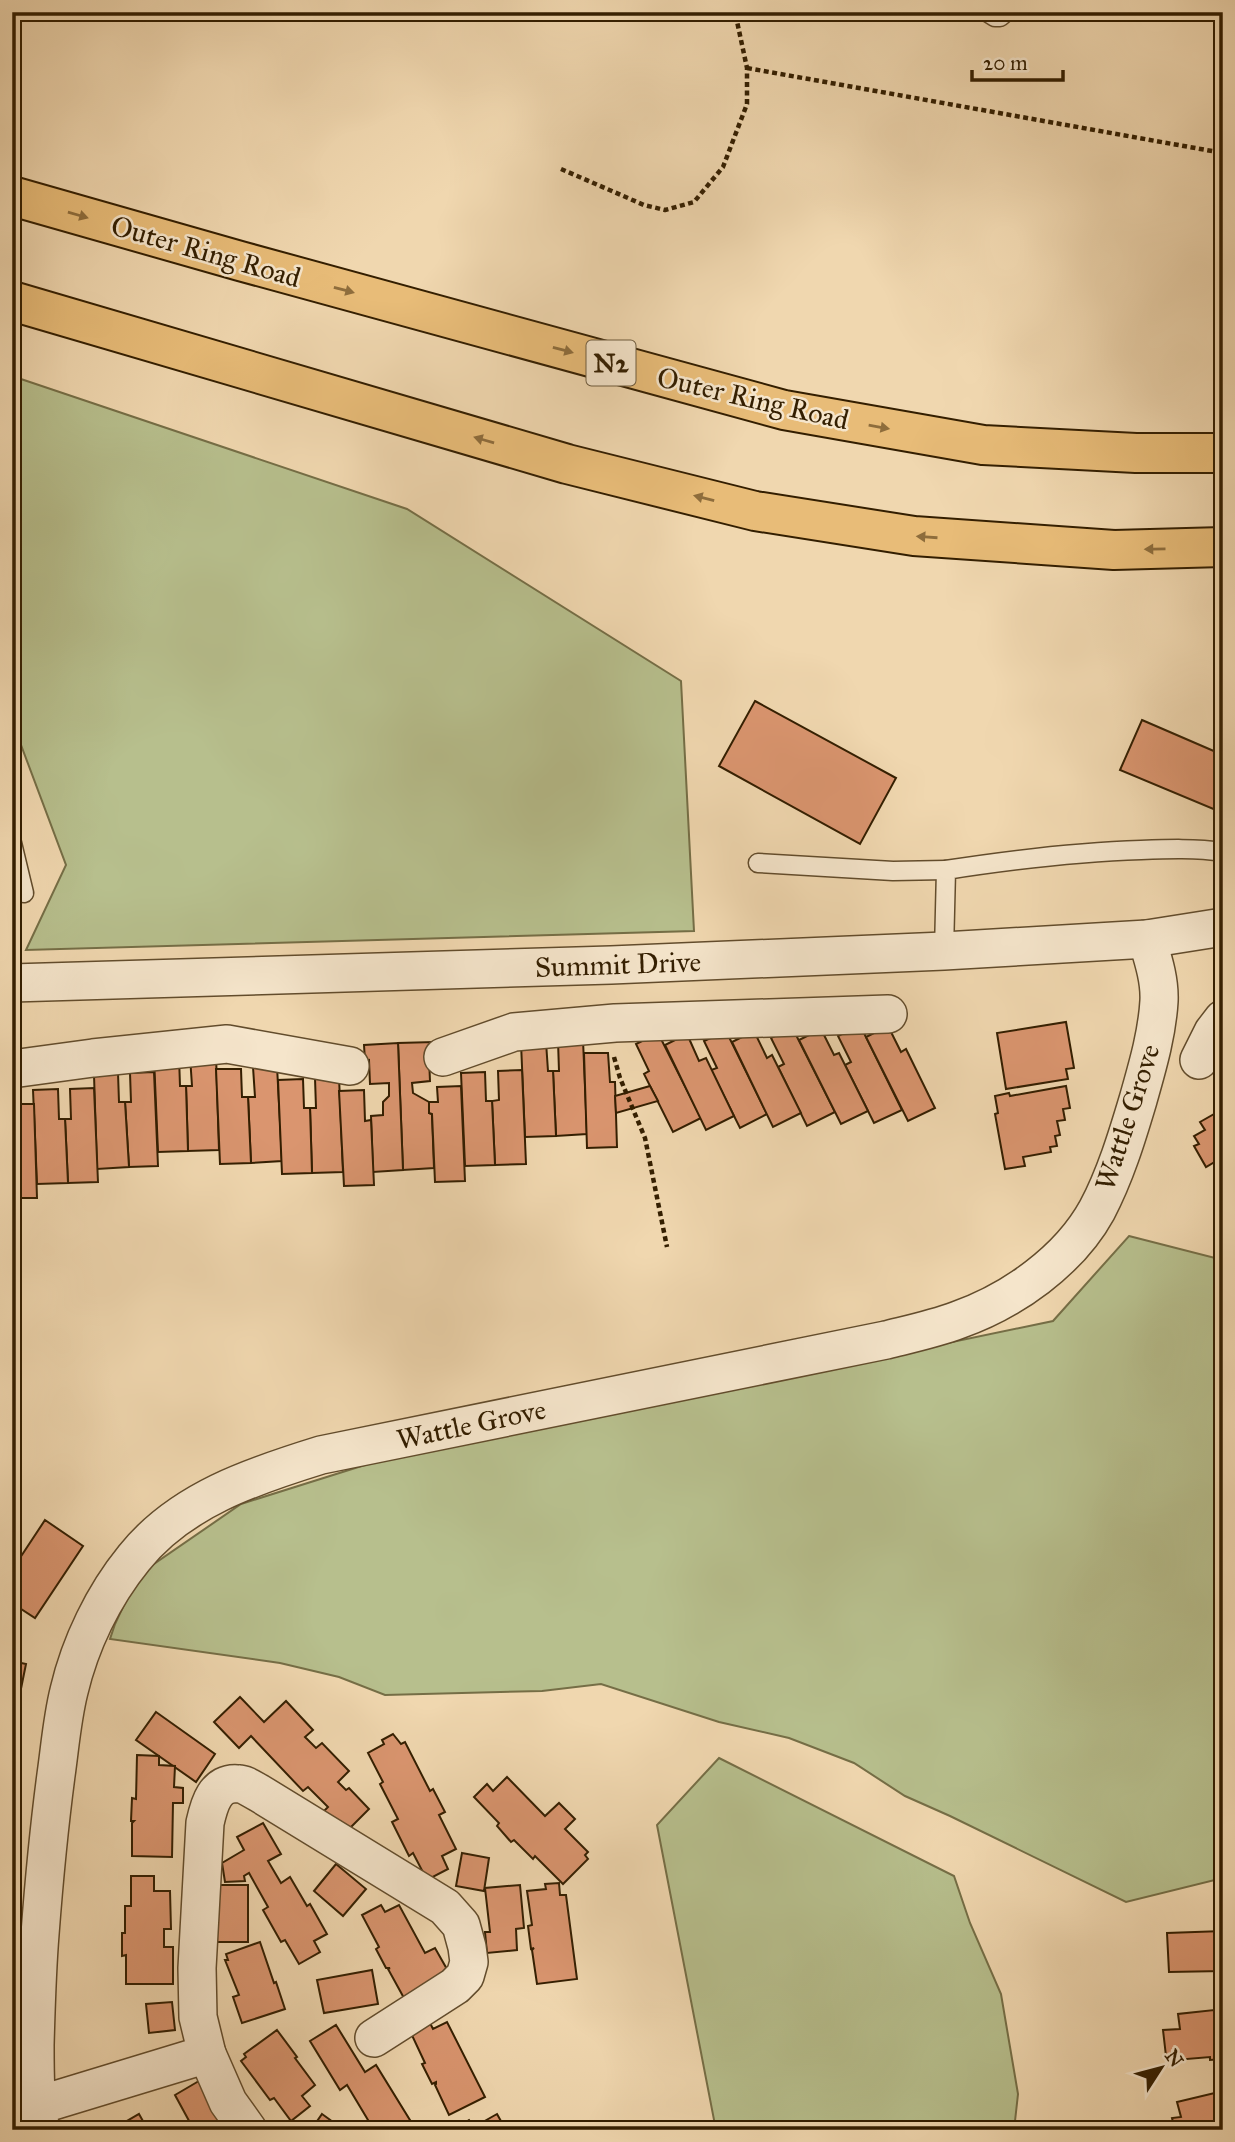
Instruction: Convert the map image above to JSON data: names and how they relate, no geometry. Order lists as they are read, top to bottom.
{
  "streets": {
    "highway": ["Outer Ring Road", "N2"],
    "street": ["Summit Drive", "Wattle Grove"]
  },
  "crossings": [
    ["Summit Drive", "Wattle Grove"]
  ],
  "scale_bar": "20 m",
  "north": "top right"
}
